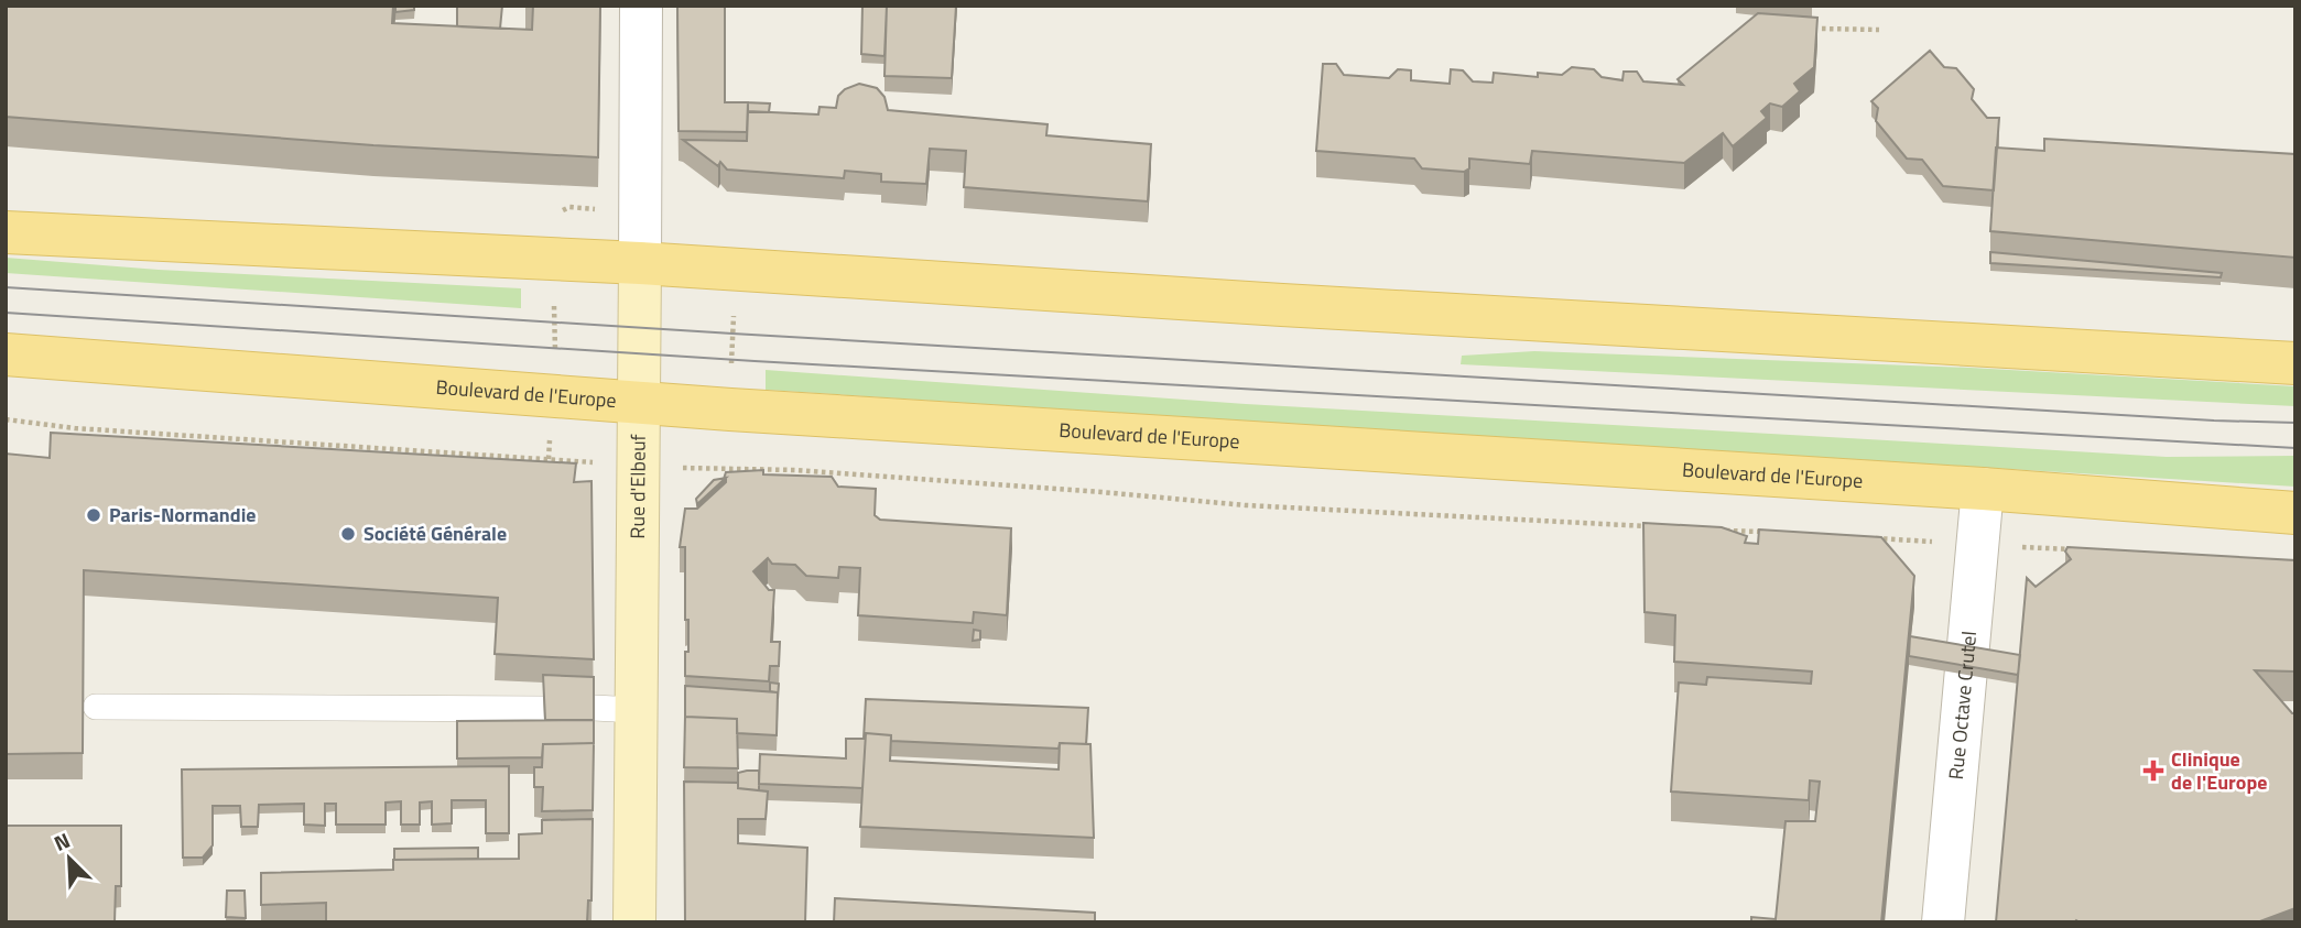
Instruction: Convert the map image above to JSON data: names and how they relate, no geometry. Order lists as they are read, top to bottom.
{
  "streets": {
    "main road": ["Boulevard de l'Europe", "Rue d'Elbeuf"],
    "street": ["Rue Octave Crutel"]
  },
  "crossings": [
    ["Boulevard de l'Europe", "Rue d'Elbeuf"],
    ["Boulevard de l'Europe", "Rue Octave Crutel"]
  ],
  "places": {
    "other": ["Paris-Normandie", "Société Générale"],
    "health": ["Clinique de l'Europe"]
  },
  "north": "top left"
}
